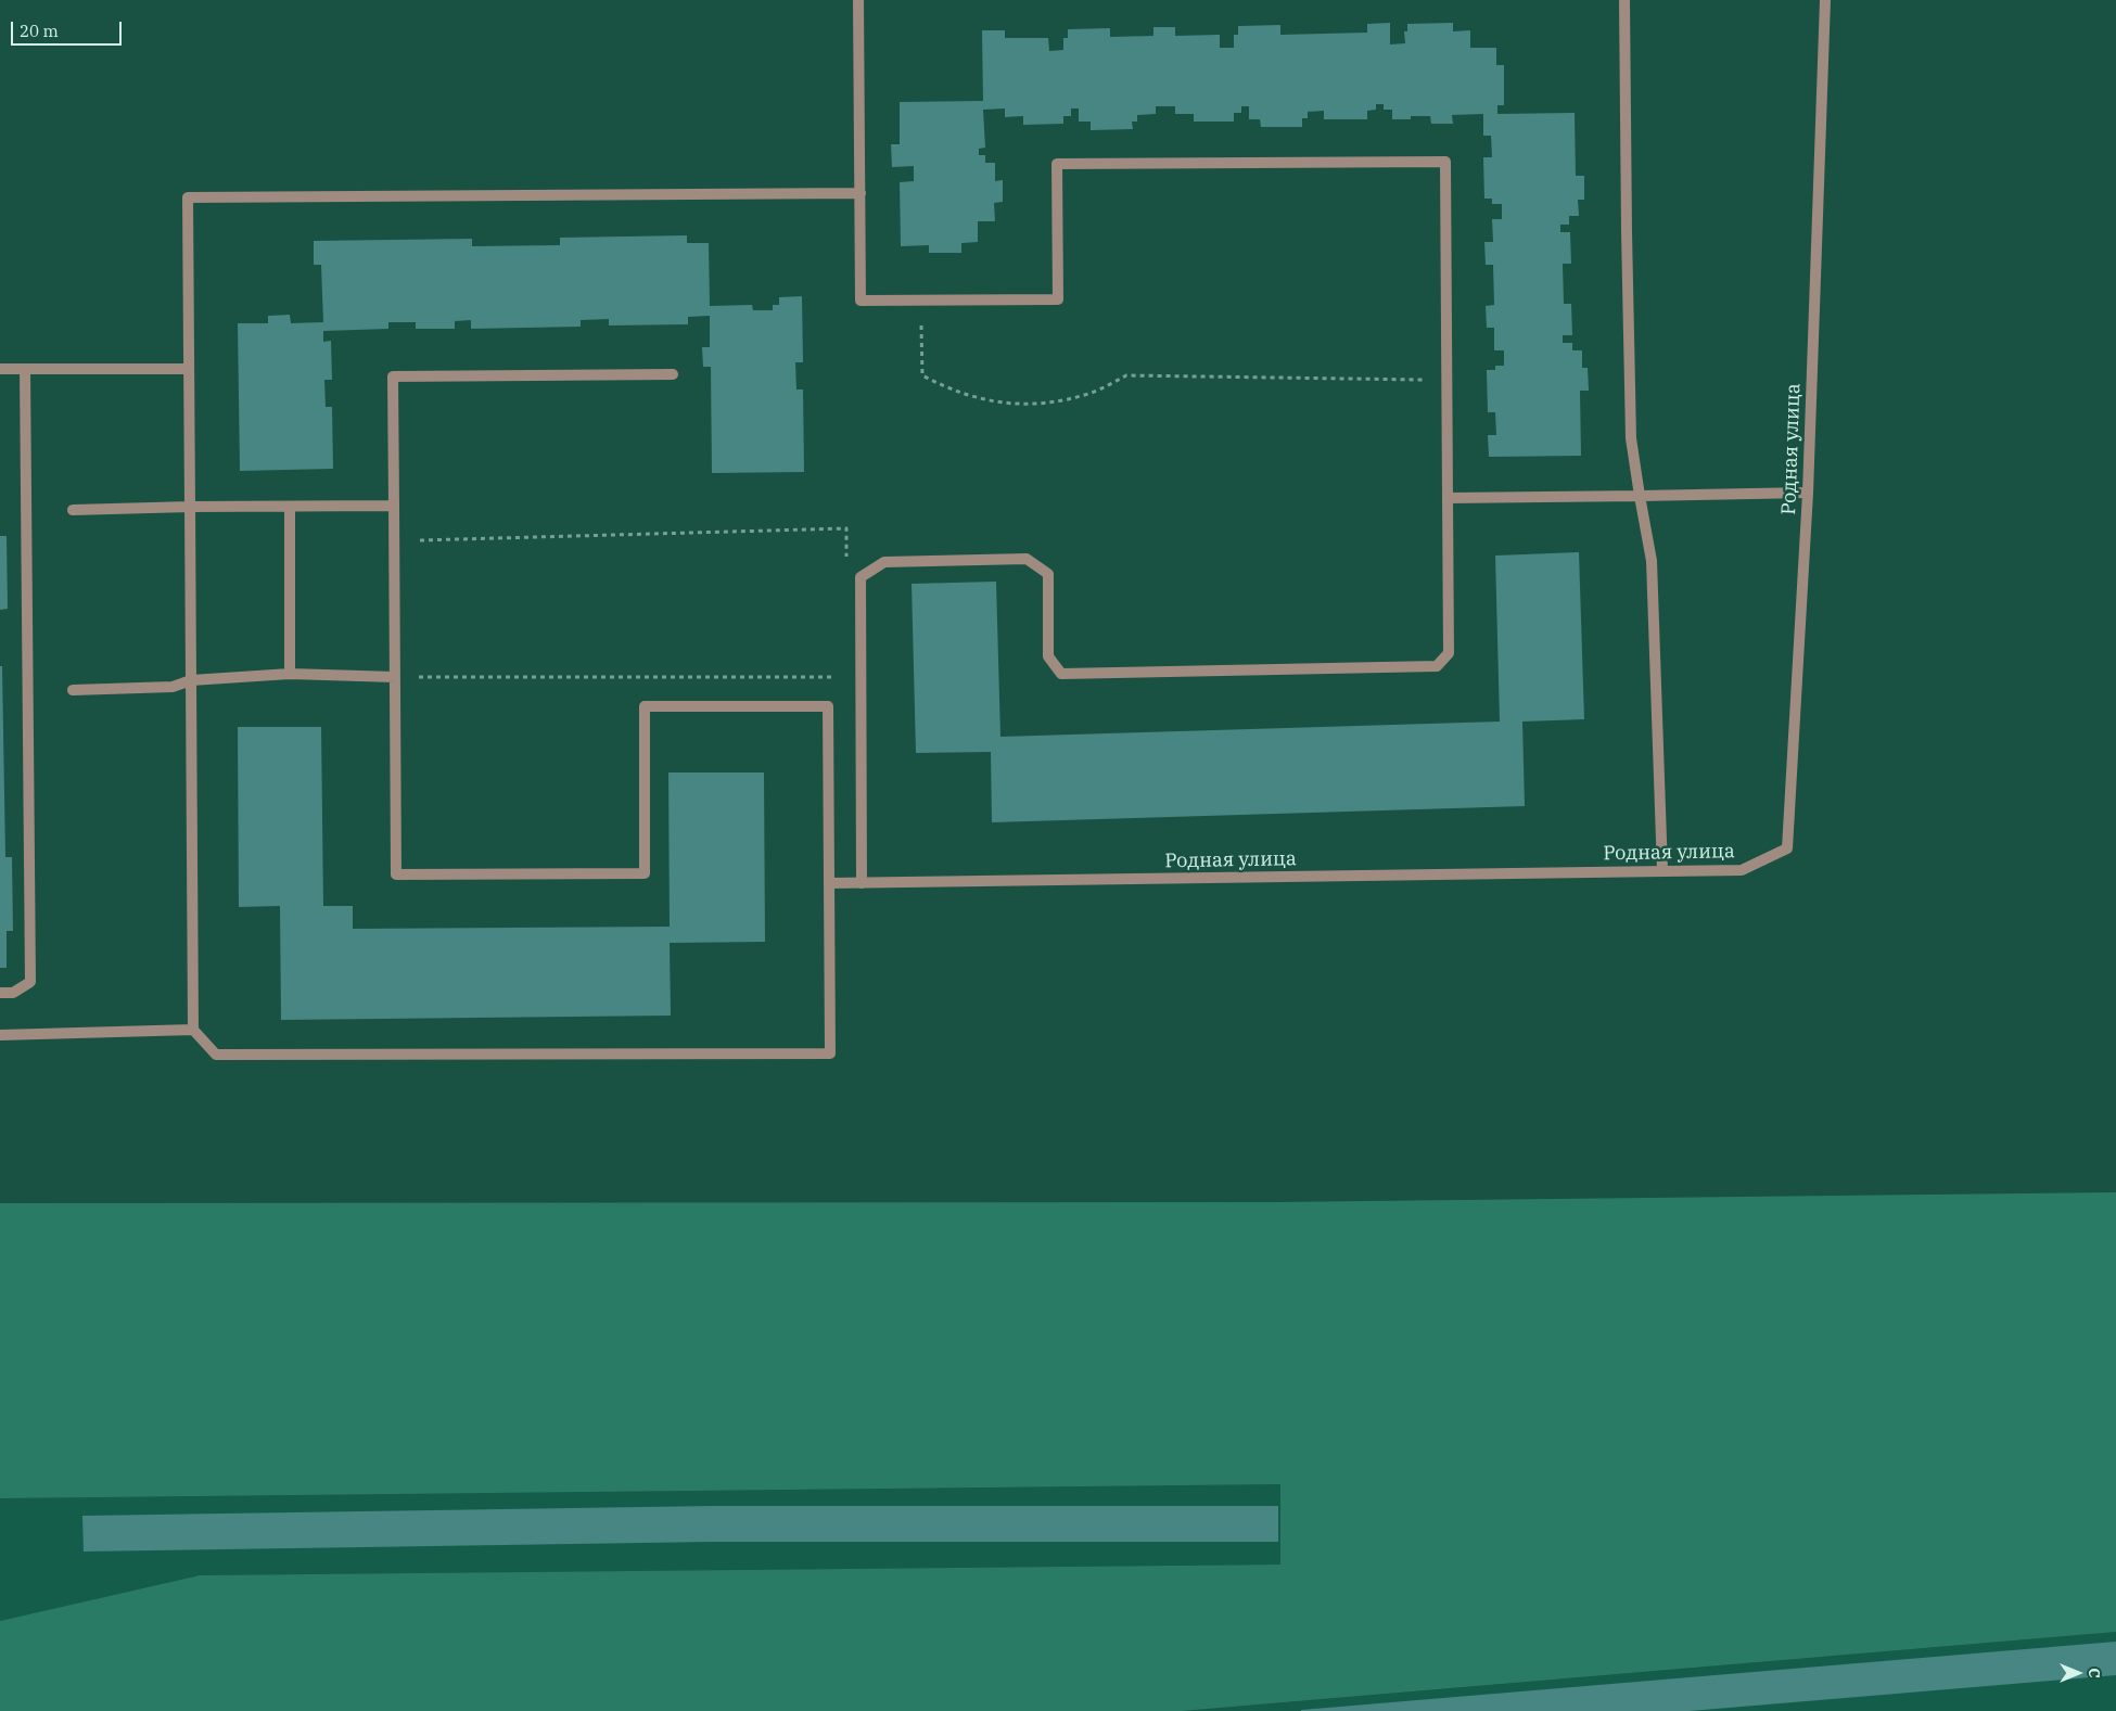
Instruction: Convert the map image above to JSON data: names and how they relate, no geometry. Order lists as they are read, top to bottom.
{
  "streets": {
    "street": ["Родная улица"]
  },
  "scale_bar": "20 m",
  "north": "right"
}
